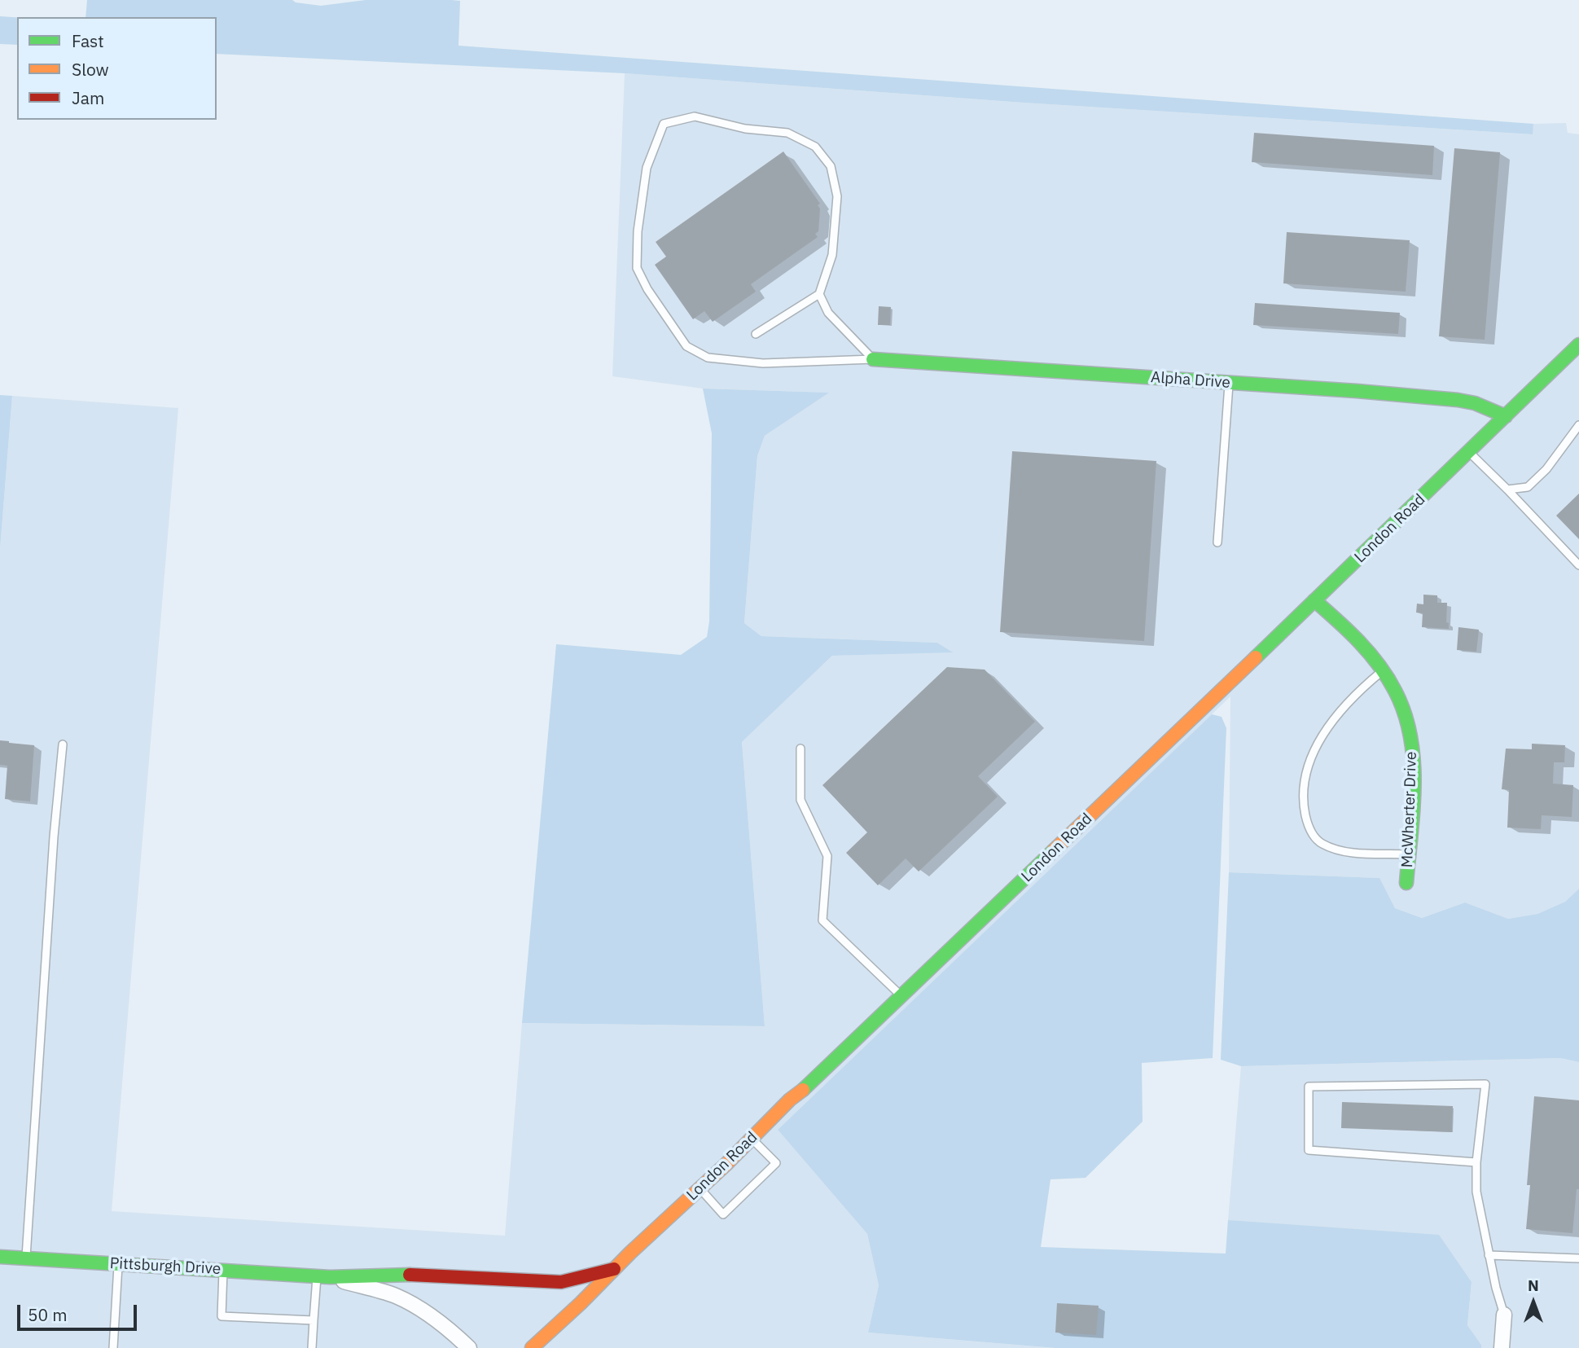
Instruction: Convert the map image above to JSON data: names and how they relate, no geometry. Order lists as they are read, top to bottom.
{
  "streets": {
    "street": [
      "Alpha Drive",
      "London Road",
      "McWherter Drive",
      "Pittsburgh Drive"
    ]
  },
  "crossings": [
    ["Alpha Drive", "London Road"],
    ["London Road", "McWherter Drive"],
    ["London Road", "Pittsburgh Drive"]
  ],
  "legend": ["Fast", "Slow", "Jam"],
  "scale_bar": "50 m",
  "north": "top"
}
